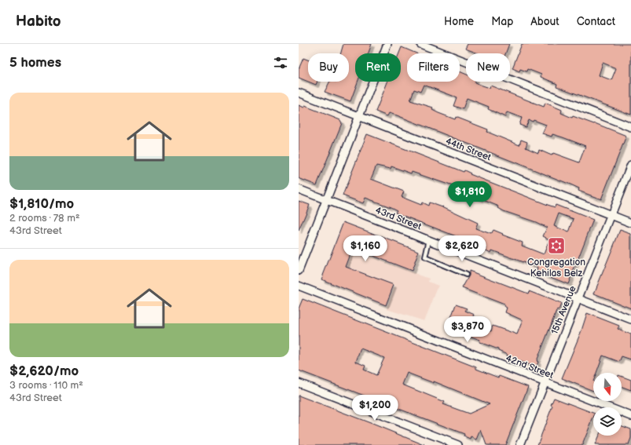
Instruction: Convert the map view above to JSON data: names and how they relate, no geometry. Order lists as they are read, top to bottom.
{
  "streets": {
    "street": [
      "44th Street",
      "43rd Street",
      "15th Avenue",
      "42nd Street"
    ]
  },
  "crossings": [
    ["44th Street", "15th Avenue"],
    ["43rd Street", "15th Avenue"],
    ["15th Avenue", "42nd Street"]
  ],
  "places": {
    "synagogue": ["Congregation Kehilas Belz"]
  },
  "north": "bottom",
  "page": {
    "header": "Habito",
    "nav": [
      "Home",
      "Map",
      "About",
      "Contact"
    ],
    "heading": "5 homes",
    "chip": [
      "Buy",
      "Rent",
      "Filters",
      "New"
    ],
    "list": [
      {
        "name": "$1,810/mo",
        "note": "2 rooms · 78 m² · 43rd Street"
      },
      {
        "name": "$2,620/mo",
        "note": "3 rooms · 110 m² · 43rd Street"
      }
    ],
    "price": [
      "$1,810",
      "$1,160",
      "$2,620",
      "$3,870",
      "$1,200"
    ]
  }
}
